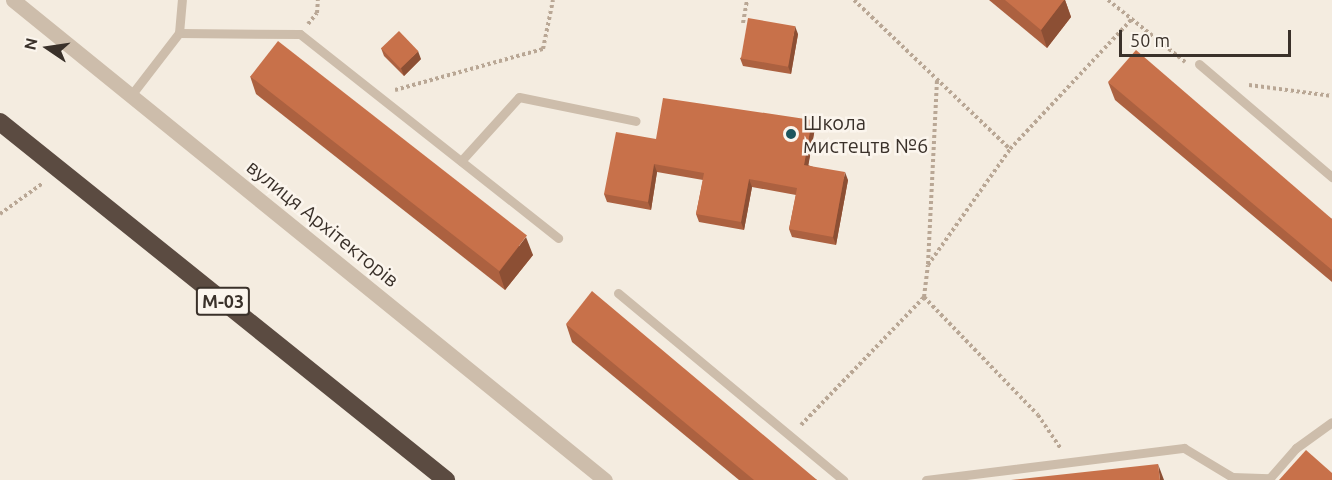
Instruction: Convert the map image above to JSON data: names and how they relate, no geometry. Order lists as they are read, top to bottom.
{
  "streets": {
    "highway": ["М-03"],
    "street": ["вулиця Архітекторів"]
  },
  "places": ["Школа мистецтв №6"],
  "scale_bar": "50 m",
  "north": "left"
}
